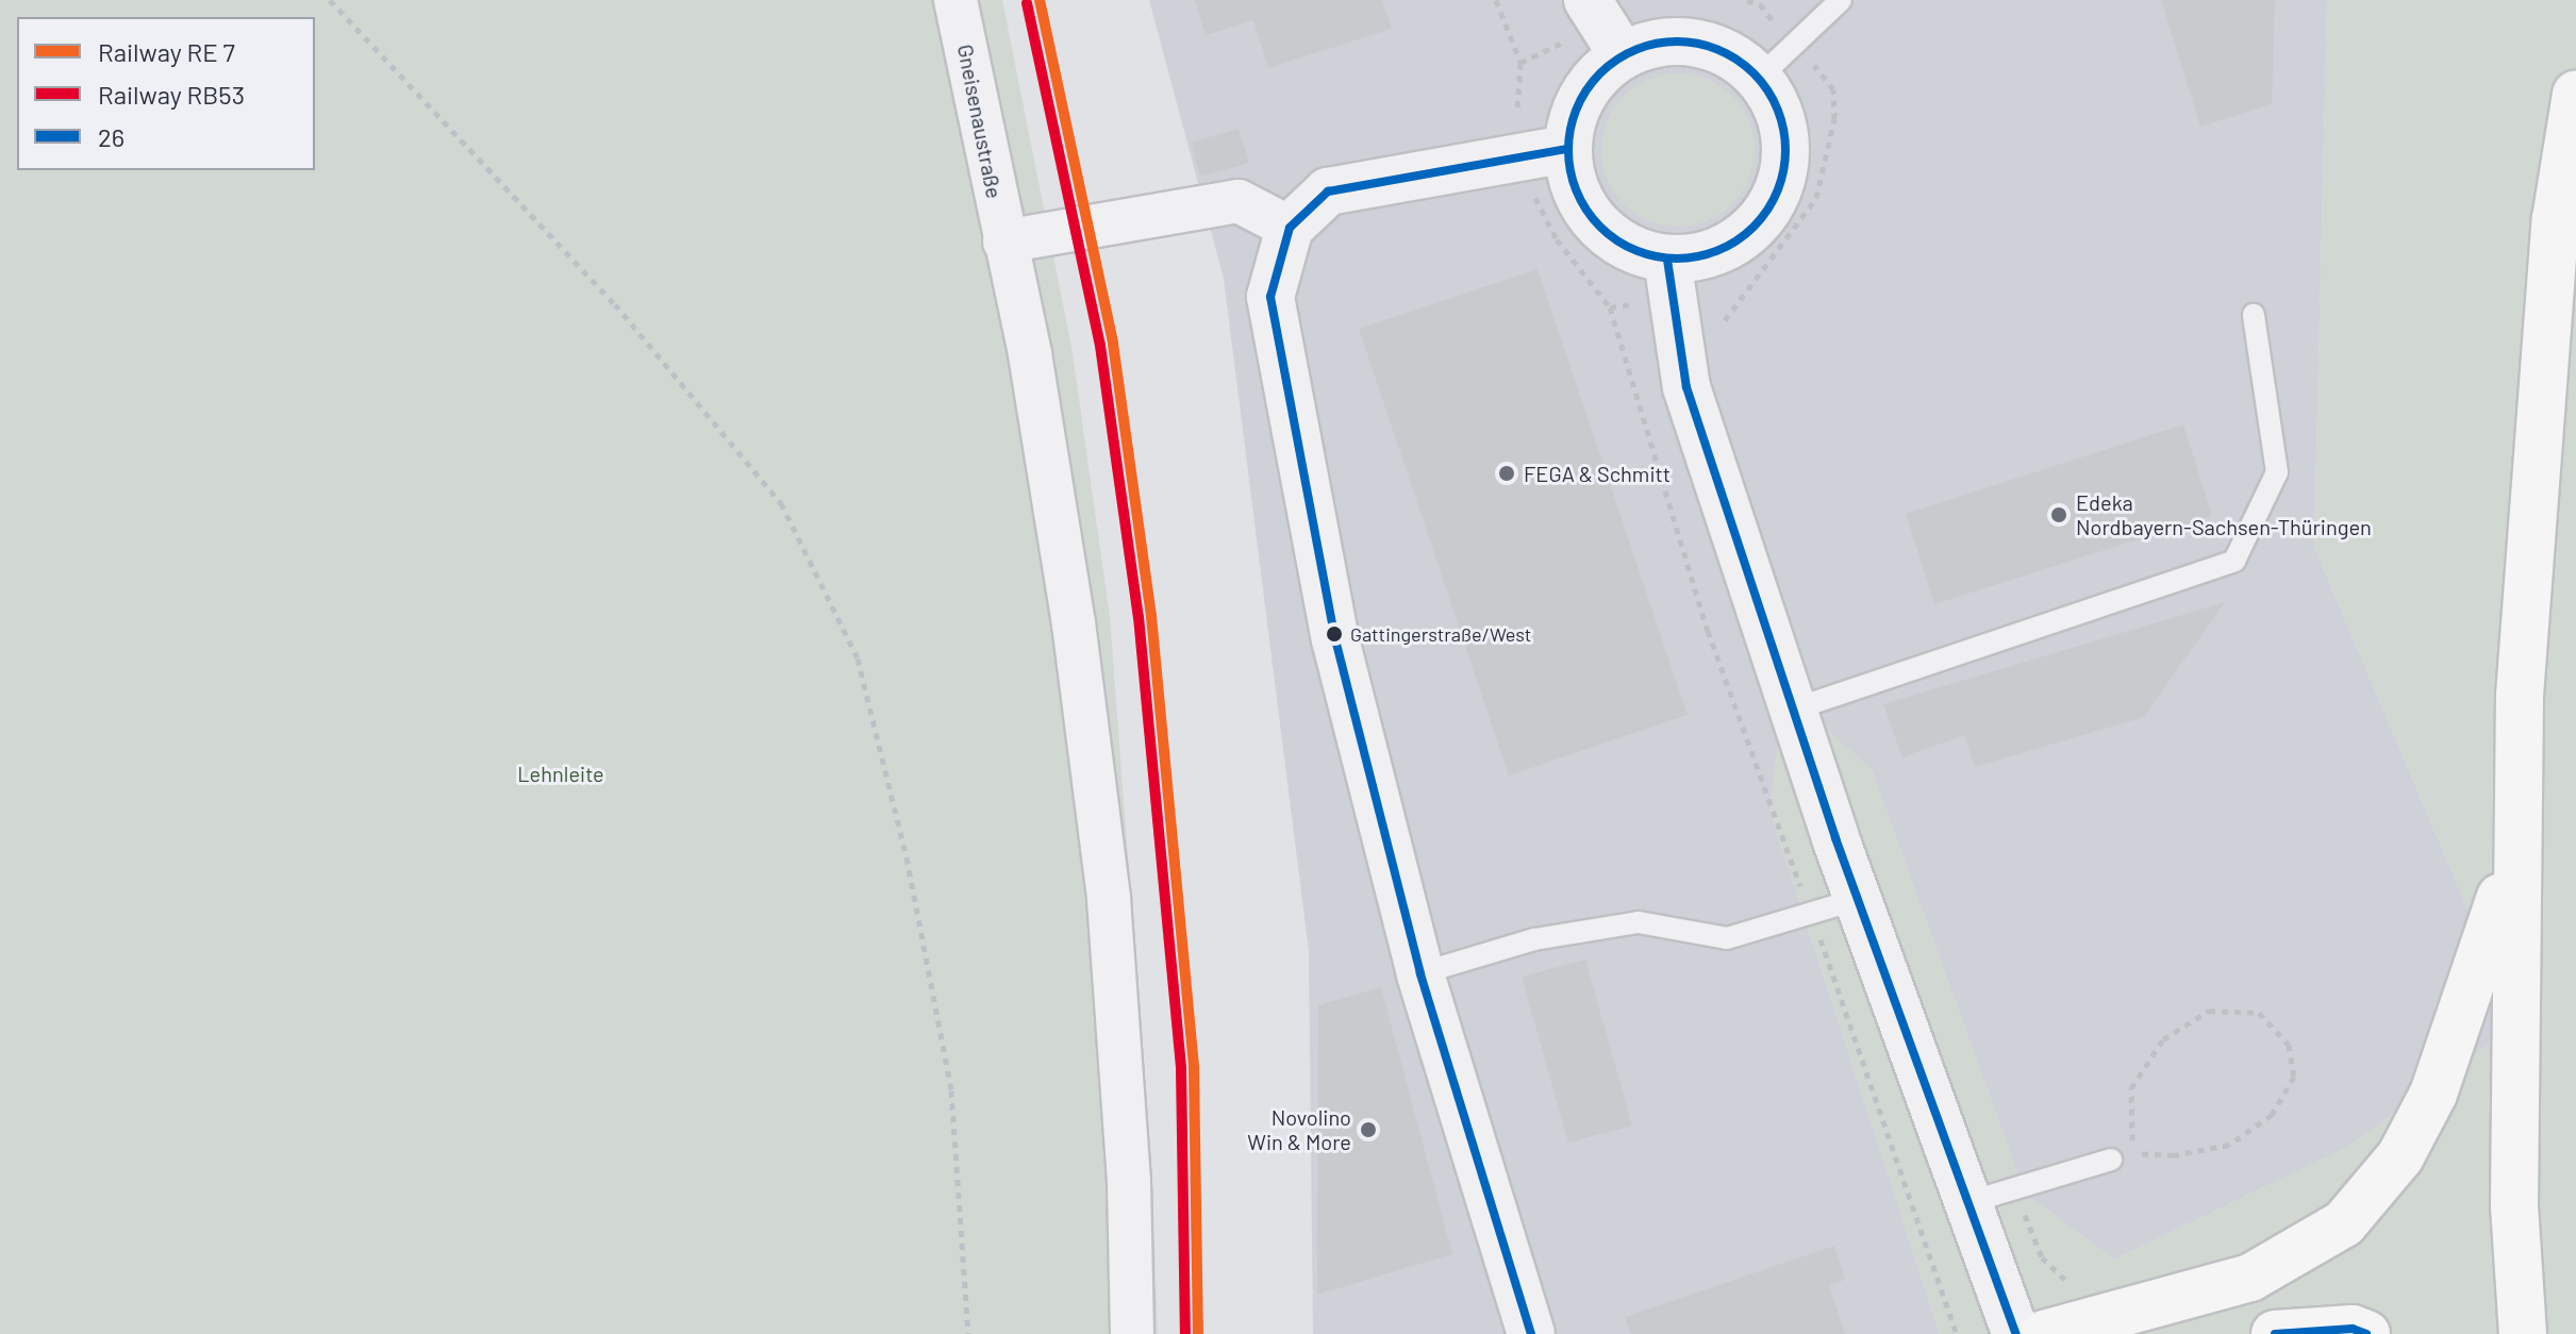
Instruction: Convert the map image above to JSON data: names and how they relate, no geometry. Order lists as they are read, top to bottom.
{
  "streets": {
    "street": ["Gneisenaustraße"]
  },
  "parks": ["Lehnleite"],
  "places": [
    "FEGA & Schmitt",
    "Edeka Nordbayern-Sachsen-Thüringen",
    "Gattingerstraße/West",
    "Novolino Win & More"
  ],
  "lines": ["rail line RB53", "transit line 26"],
  "legend": ["Railway RE 7", "Railway RB53", "26"]
}
